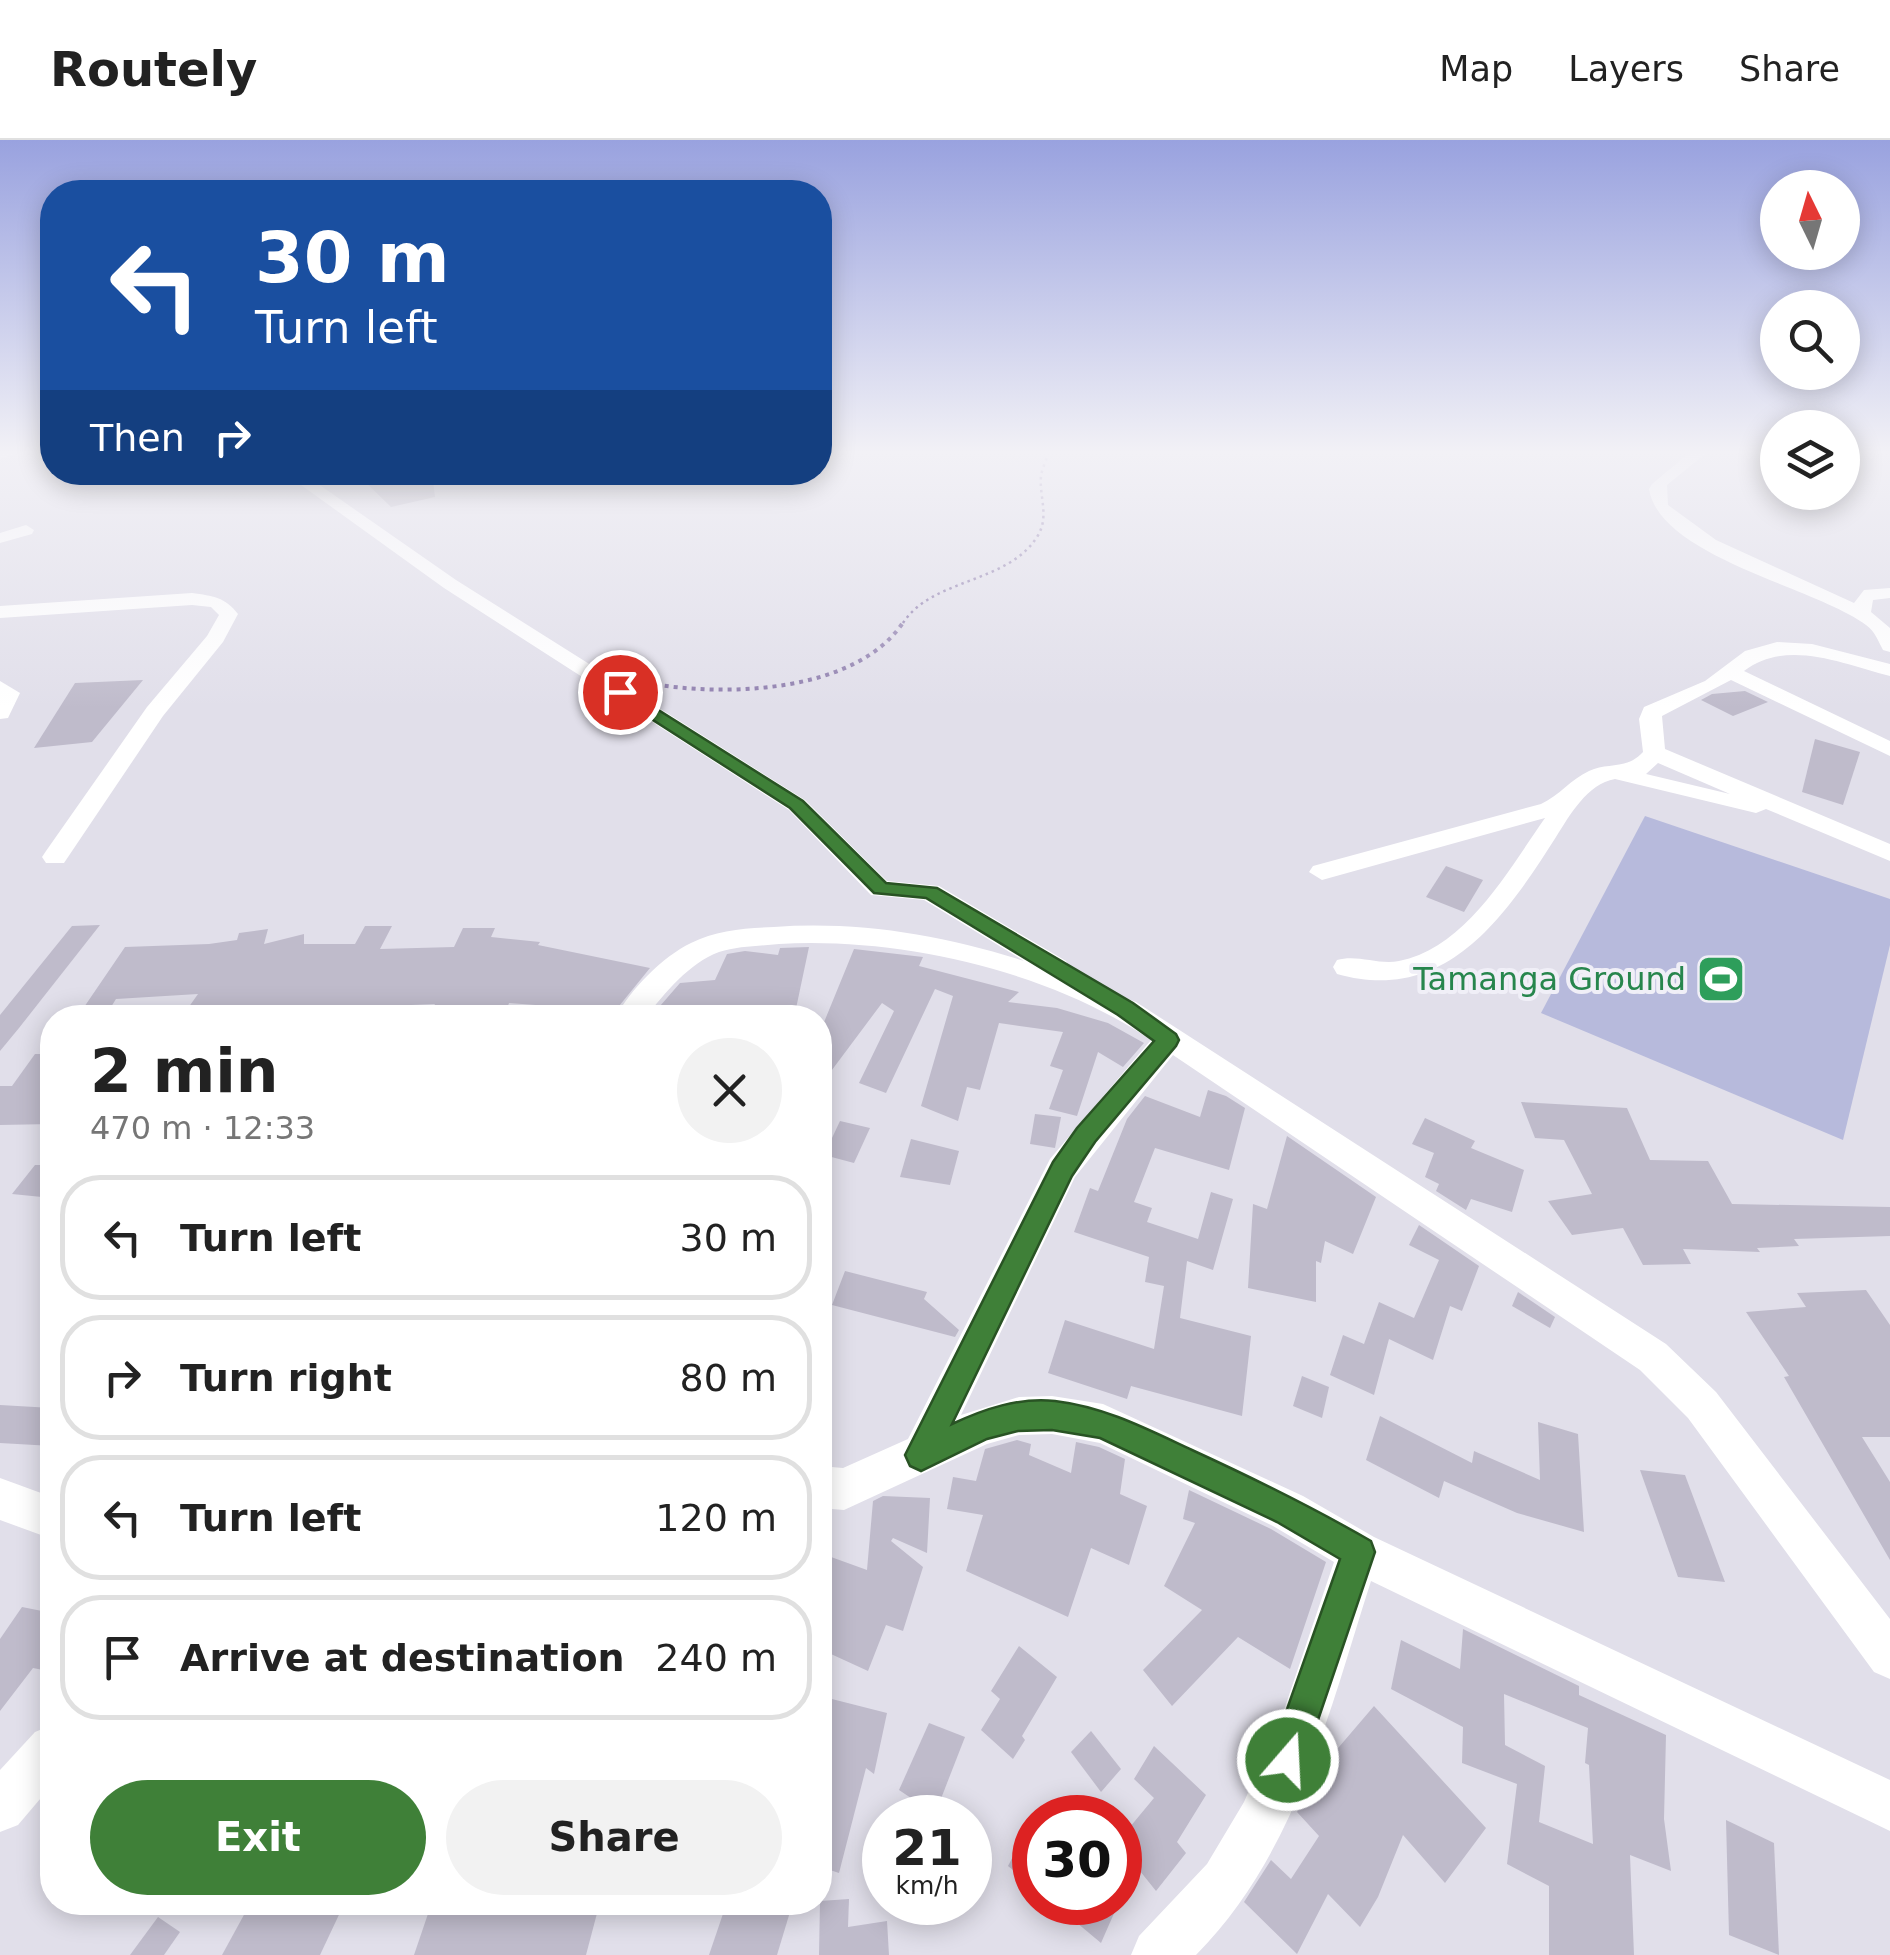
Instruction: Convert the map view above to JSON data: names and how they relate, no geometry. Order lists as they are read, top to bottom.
{
  "places": {
    "sports": ["Tamanga Ground"]
  },
  "north": "top",
  "page": {
    "header": "Routely",
    "nav": ["Map", "Layers", "Share"],
    "turn": ["30 m", "Turn left"],
    "then": "Then",
    "heading": ["2 min", "470 m · 12:33"],
    "list": [
      {
        "name": "Turn left",
        "value": "30 m"
      },
      {
        "name": "Turn right",
        "value": "80 m"
      },
      {
        "name": "Turn left",
        "value": "120 m"
      },
      {
        "name": "Arrive at destination",
        "value": "240 m"
      }
    ],
    "buttons": ["Exit", "Share"],
    "speed": "21 km/h",
    "limit": "30"
  }
}
